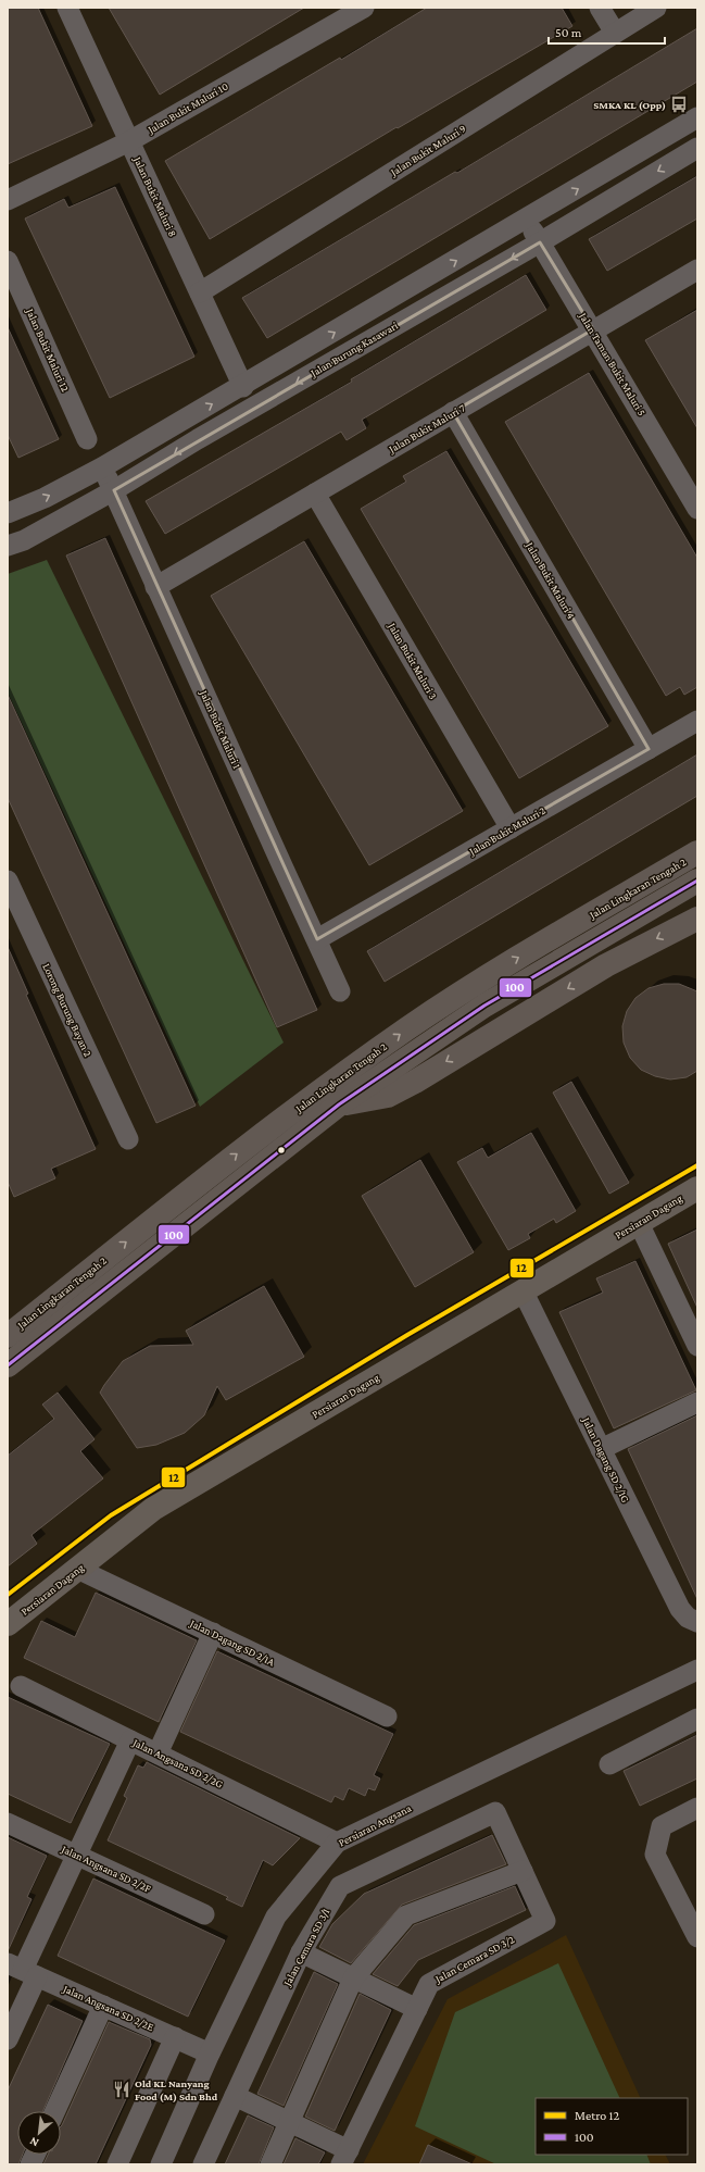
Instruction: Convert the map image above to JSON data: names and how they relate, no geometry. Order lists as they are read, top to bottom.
{
  "streets": {
    "highway": ["Jalan Lingkaran Tengah 2"],
    "main road": ["Persiaran Dagang"],
    "street": [
      "Jalan Bukit Maluri 10",
      "Jalan Bukit Maluri 9",
      "Jalan Bukit Maluri 8",
      "Jalan Burung Kasawari",
      "Jalan Bukit Maluri 12",
      "Jalan Taman Bukit Maluri 5",
      "Jalan Bukit Maluri 7",
      "Jalan Bukit Maluri 4",
      "Jalan Bukit Maluri 3",
      "Jalan Bukit Maluri 1",
      "Jalan Bukit Maluri 2",
      "Lorong Burung Bayan 2",
      "Jalan Dagang SD 2/1G",
      "Jalan Dagang SD 2/1A",
      "Jalan Angsana SD 2/2G",
      "Persiaran Angsana",
      "Jalan Angsana SD 2/2F",
      "Jalan Cemara SD 3/1",
      "Jalan Cemara SD 3/2",
      "Jalan Angsana SD 2/2E"
    ]
  },
  "crossings": [
    ["Jalan Bukit Maluri 10", "Jalan Bukit Maluri 8"],
    ["Jalan Bukit Maluri 9", "Jalan Bukit Maluri 8"],
    ["Jalan Burung Kasawari", "Jalan Taman Bukit Maluri 5"],
    ["Jalan Burung Kasawari", "Jalan Bukit Maluri 1"],
    ["Jalan Taman Bukit Maluri 5", "Jalan Bukit Maluri 7"],
    ["Jalan Bukit Maluri 7", "Jalan Bukit Maluri 4"],
    ["Jalan Bukit Maluri 7", "Jalan Bukit Maluri 3"],
    ["Jalan Bukit Maluri 7", "Jalan Bukit Maluri 1"],
    ["Jalan Bukit Maluri 4", "Jalan Bukit Maluri 2"],
    ["Jalan Bukit Maluri 3", "Jalan Bukit Maluri 2"],
    ["Jalan Bukit Maluri 1", "Jalan Bukit Maluri 2"],
    ["Persiaran Dagang", "Jalan Dagang SD 2/1G"],
    ["Persiaran Dagang", "Jalan Dagang SD 2/1A"],
    ["Jalan Angsana SD 2/2G", "Persiaran Angsana"],
    ["Persiaran Angsana", "Jalan Angsana SD 2/2E"],
    ["Jalan Cemara SD 3/1", "Jalan Cemara SD 3/2"]
  ],
  "places": {
    "bus stop": ["SMKA KL (Opp)"],
    "restaurant": ["Old KL Nanyang Food (M) Sdn Bhd"]
  },
  "lines": ["transit line 100", "metro line 12"],
  "legend": ["Metro 12", "100"],
  "scale_bar": "50 m",
  "north": "bottom left"
}
